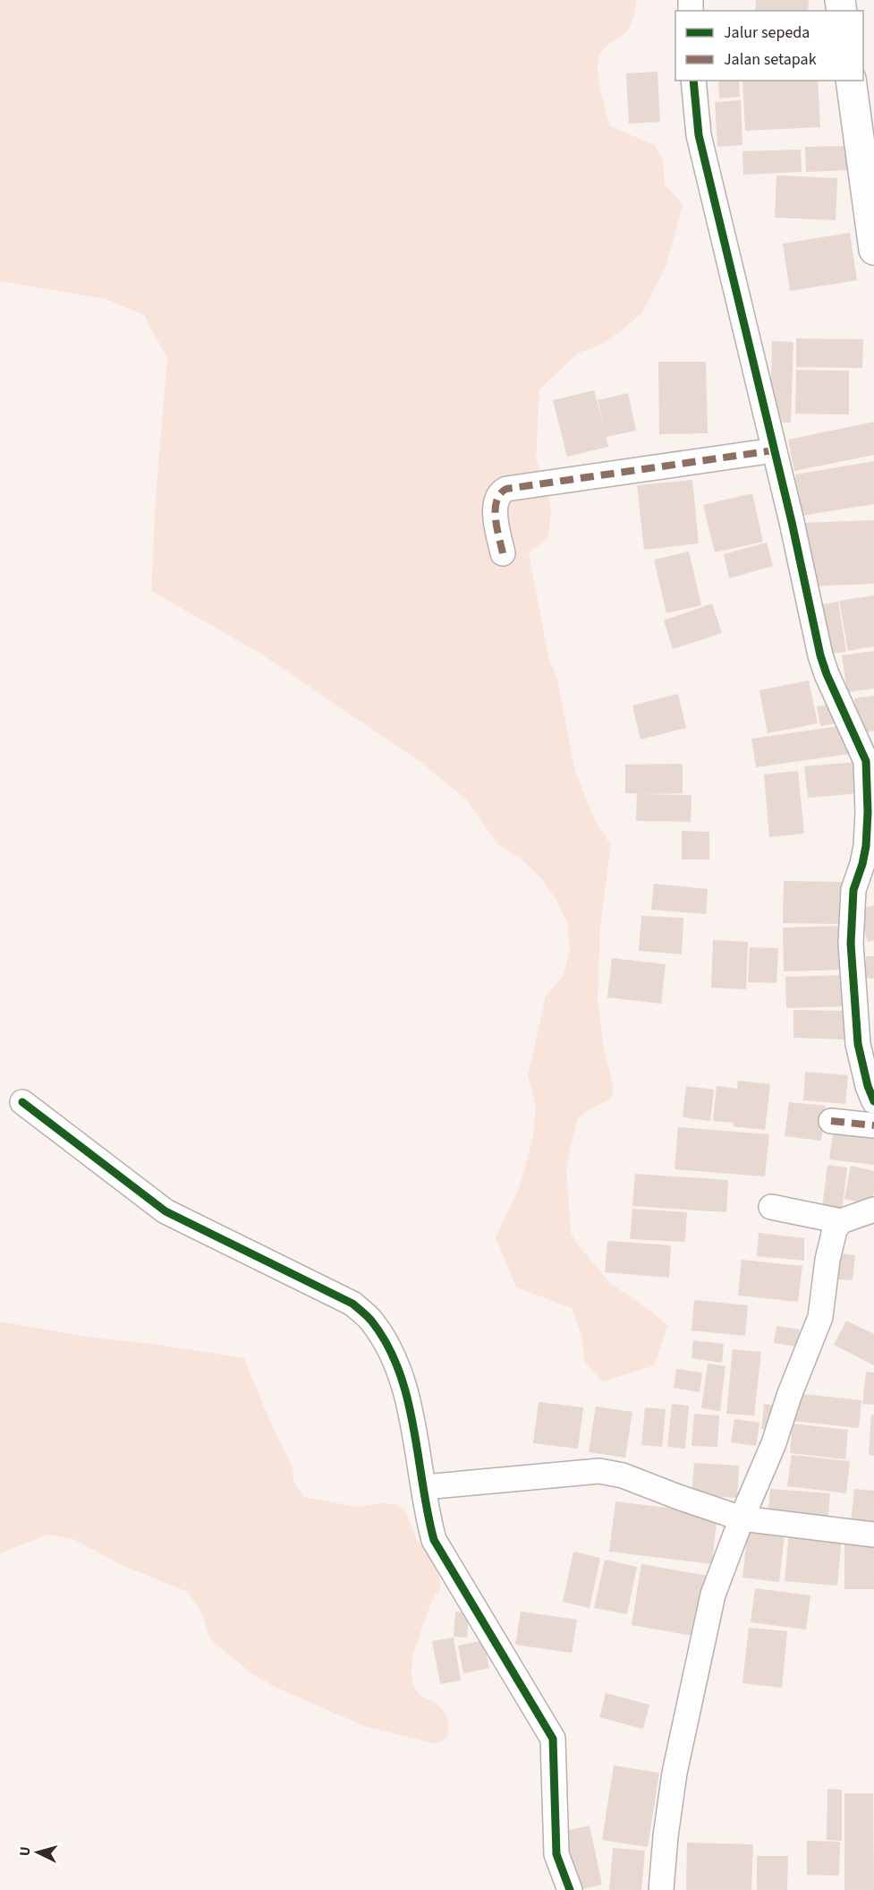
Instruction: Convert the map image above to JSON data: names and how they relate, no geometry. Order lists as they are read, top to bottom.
{
  "legend": ["Jalur sepeda", "Jalan setapak"],
  "north": "left"
}
